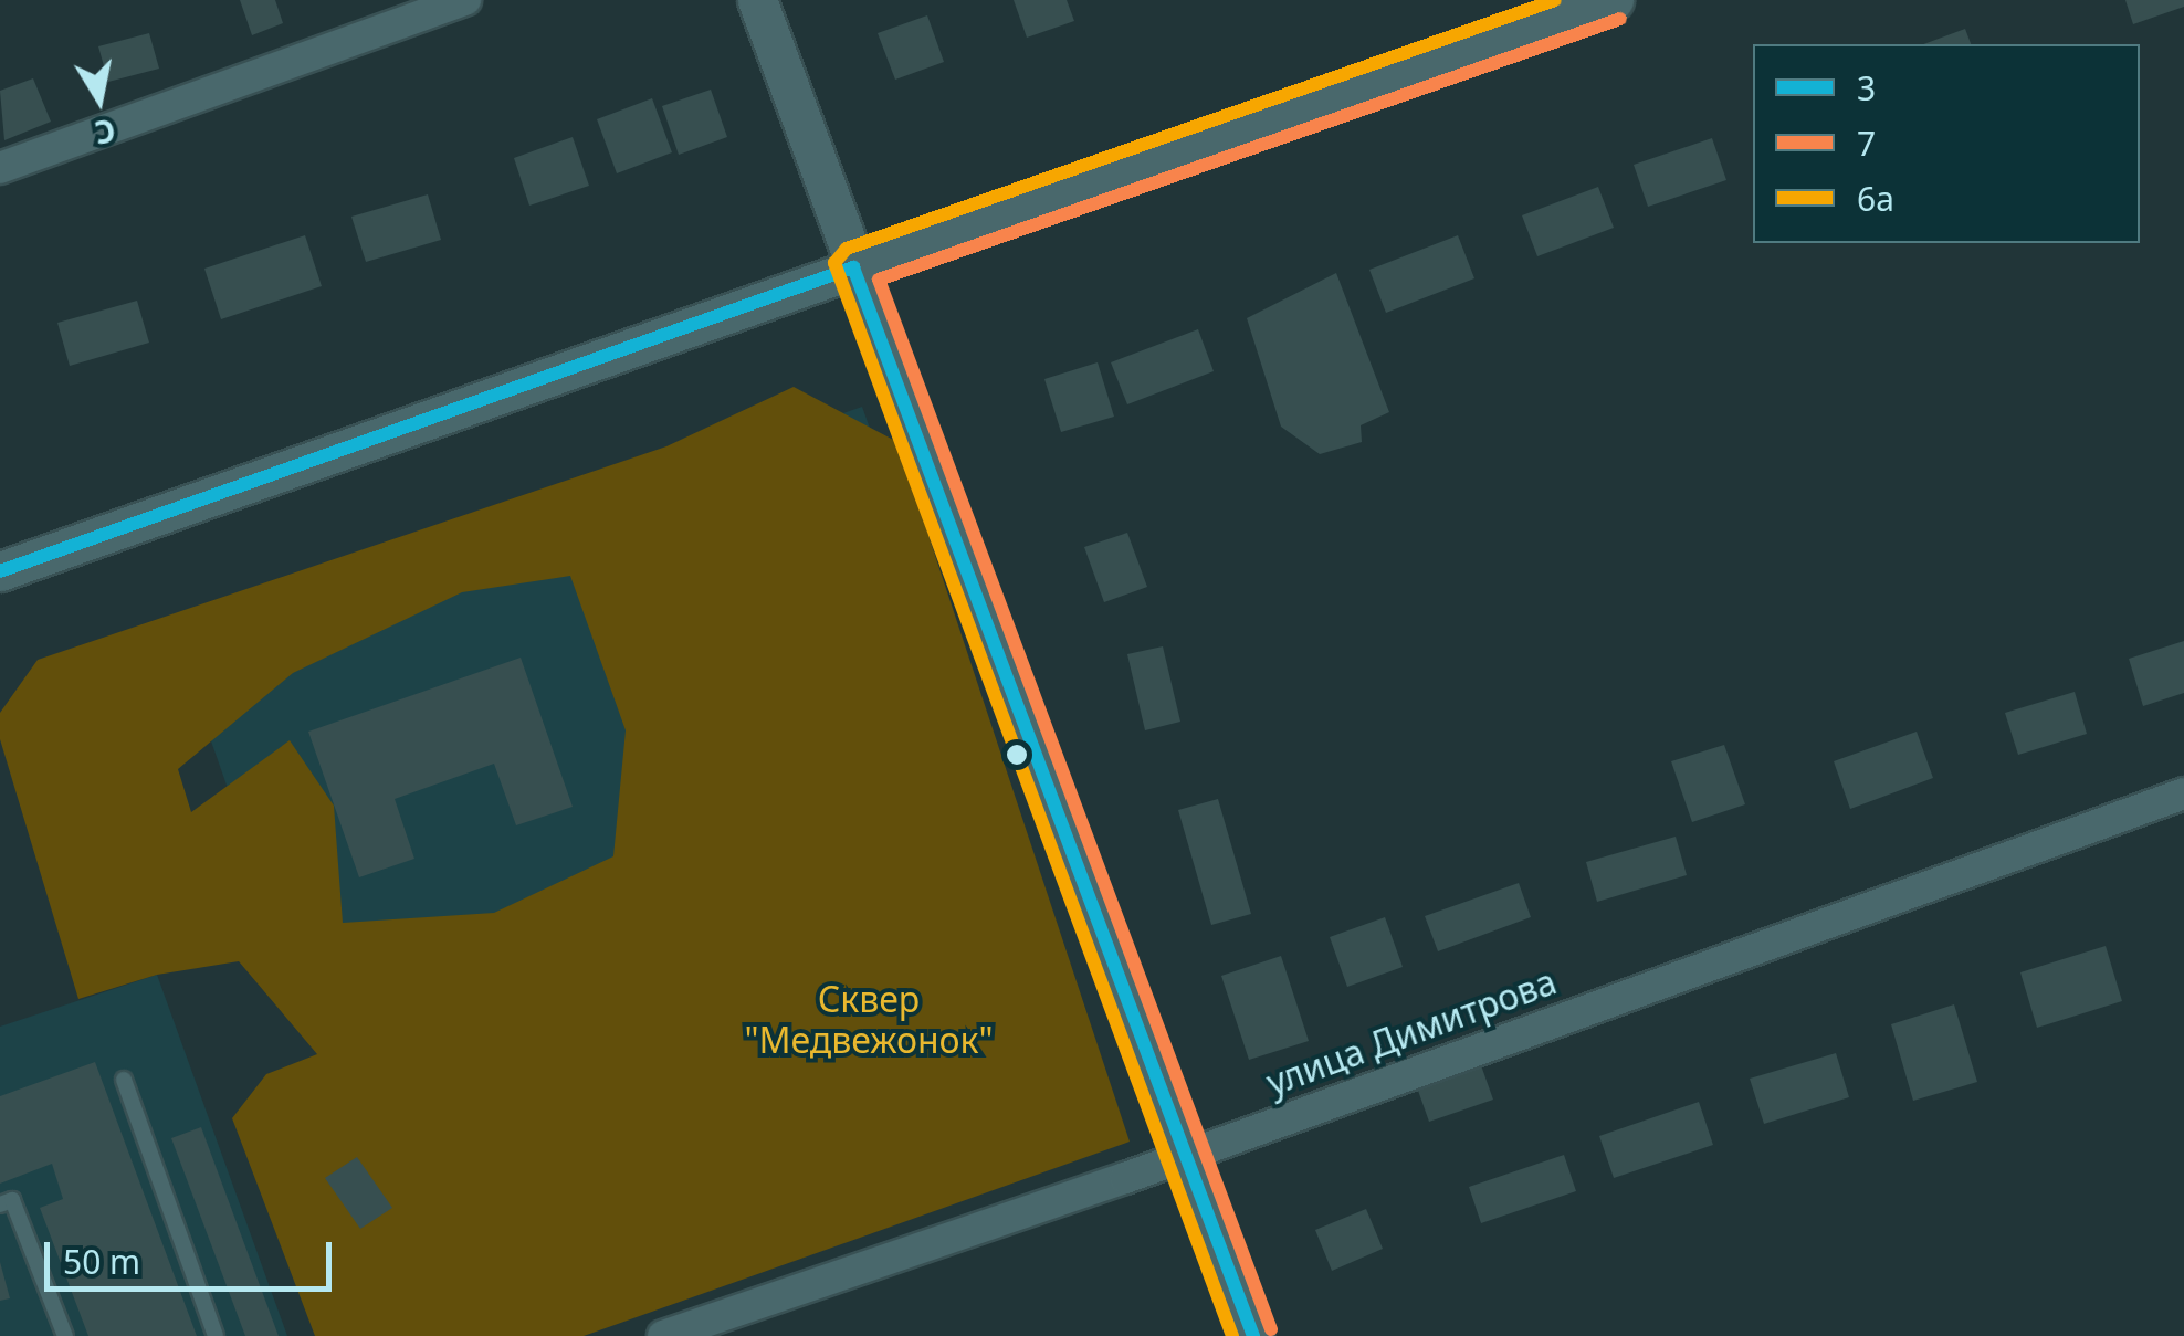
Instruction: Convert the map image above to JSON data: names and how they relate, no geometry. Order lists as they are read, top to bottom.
{
  "streets": {
    "street": ["улица Димитрова"]
  },
  "parks": ["Сквер \"Медвежонок\""],
  "lines": ["transit line 6а", "transit line 7", "transit line 3"],
  "legend": ["3", "7", "6а"],
  "scale_bar": "50 m",
  "north": "bottom"
}
